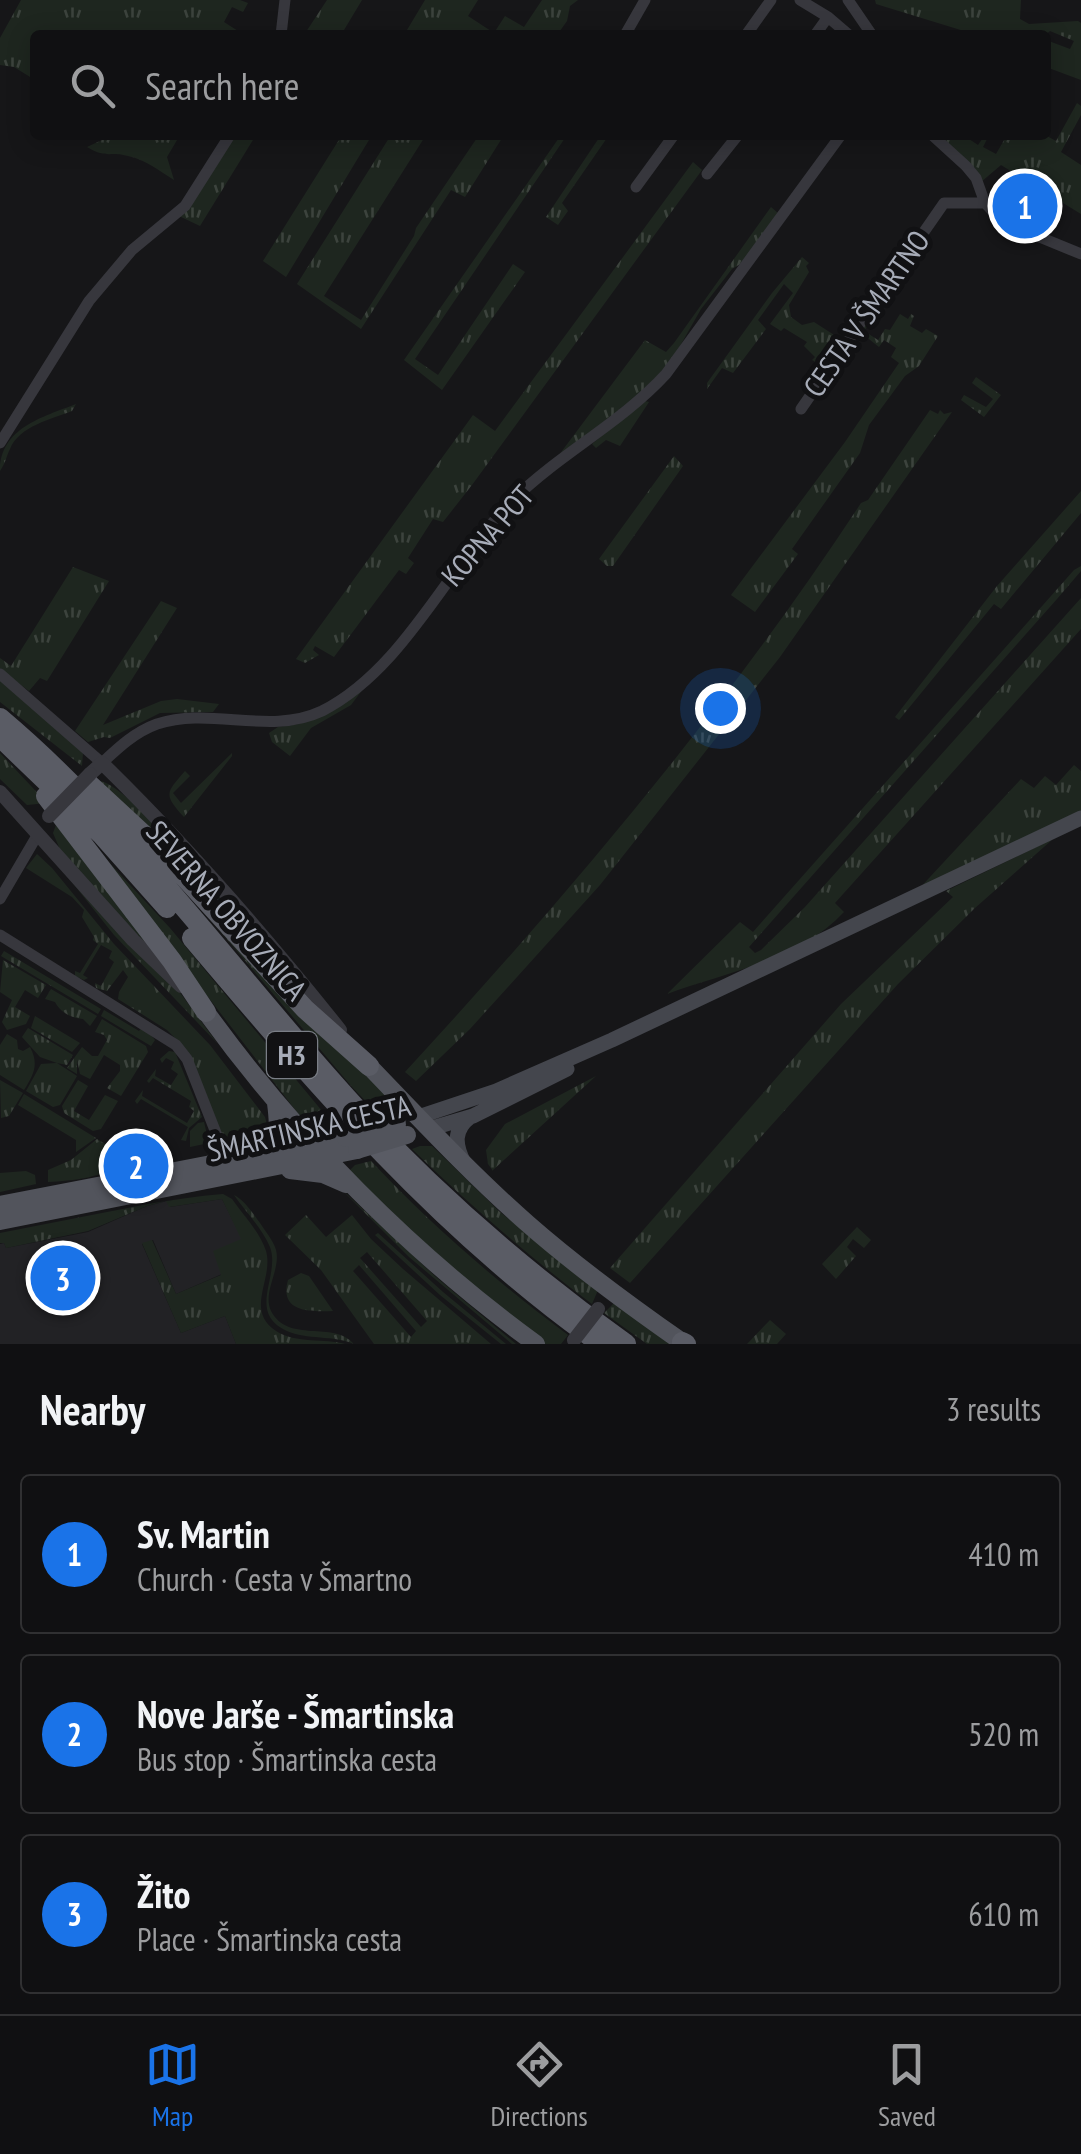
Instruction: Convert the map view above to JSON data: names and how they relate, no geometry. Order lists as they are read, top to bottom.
{
  "streets": {
    "highway": ["SEVERNA OBVOZNICA", "H3"],
    "main road": ["ŠMARTINSKA CESTA"],
    "street": ["CESTA V ŠMARTNO", "KOPNA POT"]
  },
  "page": {
    "search": "Search here",
    "pins": ["1", "2", "3"],
    "heading": ["Nearby", "3 results"],
    "list": [
      {
        "mark": "1",
        "name": "Sv. Martin",
        "note": "Church · Cesta v Šmartno",
        "value": "410 m"
      },
      {
        "mark": "2",
        "name": "Nove Jarše - Šmartinska",
        "note": "Bus stop · Šmartinska cesta",
        "value": "520 m"
      },
      {
        "mark": "3",
        "name": "Žito",
        "note": "Place · Šmartinska cesta",
        "value": "610 m"
      }
    ],
    "nav": ["Map", "Directions", "Saved"]
  }
}
